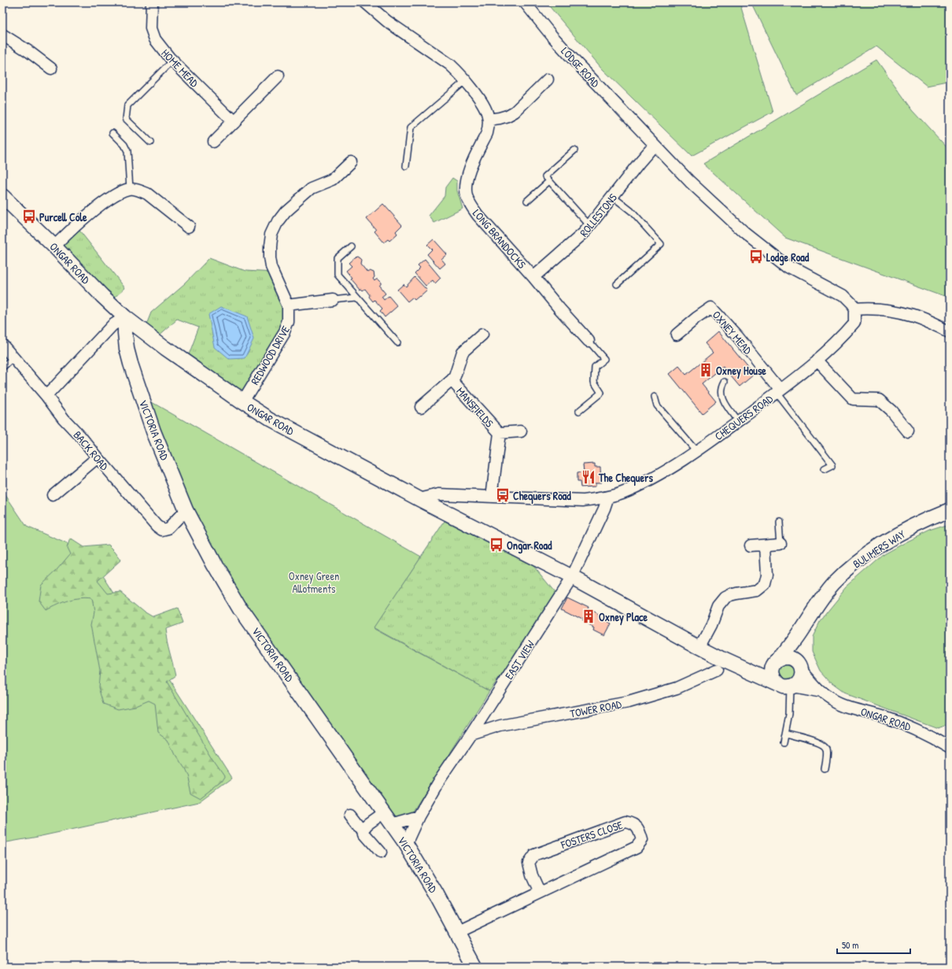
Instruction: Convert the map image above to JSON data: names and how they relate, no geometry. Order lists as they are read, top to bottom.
{
  "streets": {
    "street": [
      "LODGE ROAD",
      "HOME MEAD",
      "ROLLESTONS",
      "LONG BRANDOCKS",
      "ONGAR ROAD",
      "OXNEY MEAD",
      "REDWOOD DRIVE",
      "MANSFIELDS",
      "CHEQUERS ROAD",
      "VICTORIA ROAD",
      "BACK ROAD",
      "BULIMERS WAY",
      "EAST VIEW",
      "TOWER ROAD",
      "FOSTERS CLOSE"
    ]
  },
  "crossings": [
    ["LODGE ROAD", "ROLLESTONS"],
    ["LODGE ROAD", "CHEQUERS ROAD"],
    ["ROLLESTONS", "LONG BRANDOCKS"],
    ["ONGAR ROAD", "REDWOOD DRIVE"],
    ["ONGAR ROAD", "CHEQUERS ROAD"],
    ["ONGAR ROAD", "VICTORIA ROAD"],
    ["ONGAR ROAD", "BULIMERS WAY"],
    ["ONGAR ROAD", "EAST VIEW"],
    ["OXNEY MEAD", "CHEQUERS ROAD"],
    ["MANSFIELDS", "CHEQUERS ROAD"],
    ["CHEQUERS ROAD", "EAST VIEW"],
    ["VICTORIA ROAD", "BACK ROAD"],
    ["VICTORIA ROAD", "EAST VIEW"],
    ["VICTORIA ROAD", "FOSTERS CLOSE"],
    ["EAST VIEW", "TOWER ROAD"]
  ],
  "parks": ["Oxney Green Allotments"],
  "places": {
    "bus stop": [
      "Purcell Cole",
      "Lodge Road",
      "Chequers Road",
      "Ongar Road"
    ],
    "building": ["Oxney House", "Oxney Place"],
    "restaurant": ["The Chequers"]
  },
  "scale_bar": "50 m"
}
